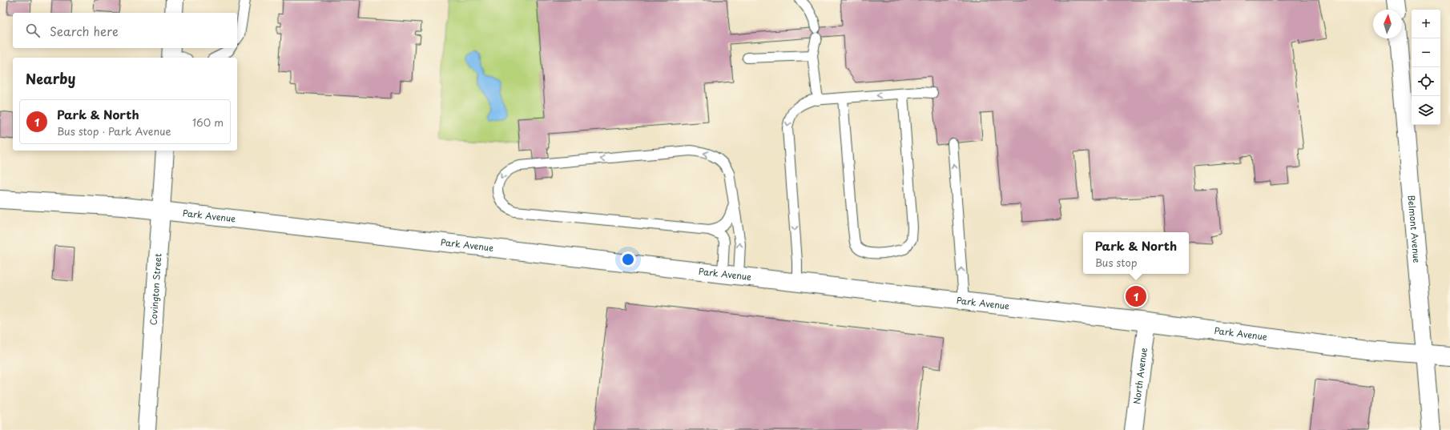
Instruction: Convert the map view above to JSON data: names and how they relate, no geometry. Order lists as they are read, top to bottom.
{
  "streets": {
    "street": [
      "Park Avenue",
      "Belmont Avenue",
      "Covington Street",
      "North Avenue"
    ]
  },
  "crossings": [
    ["Park Avenue", "Belmont Avenue"],
    ["Park Avenue", "Covington Street"],
    ["Park Avenue", "North Avenue"]
  ],
  "north": "top",
  "page": {
    "map_buttons": ["+", "−"],
    "search": "Search here",
    "heading": "Nearby",
    "list": [
      {
        "mark": "1",
        "name": "Park & North",
        "note": "Bus stop · Park Avenue",
        "value": "160 m"
      }
    ],
    "popup": ["Park & North", "Bus stop"],
    "pins": "1"
  }
}
